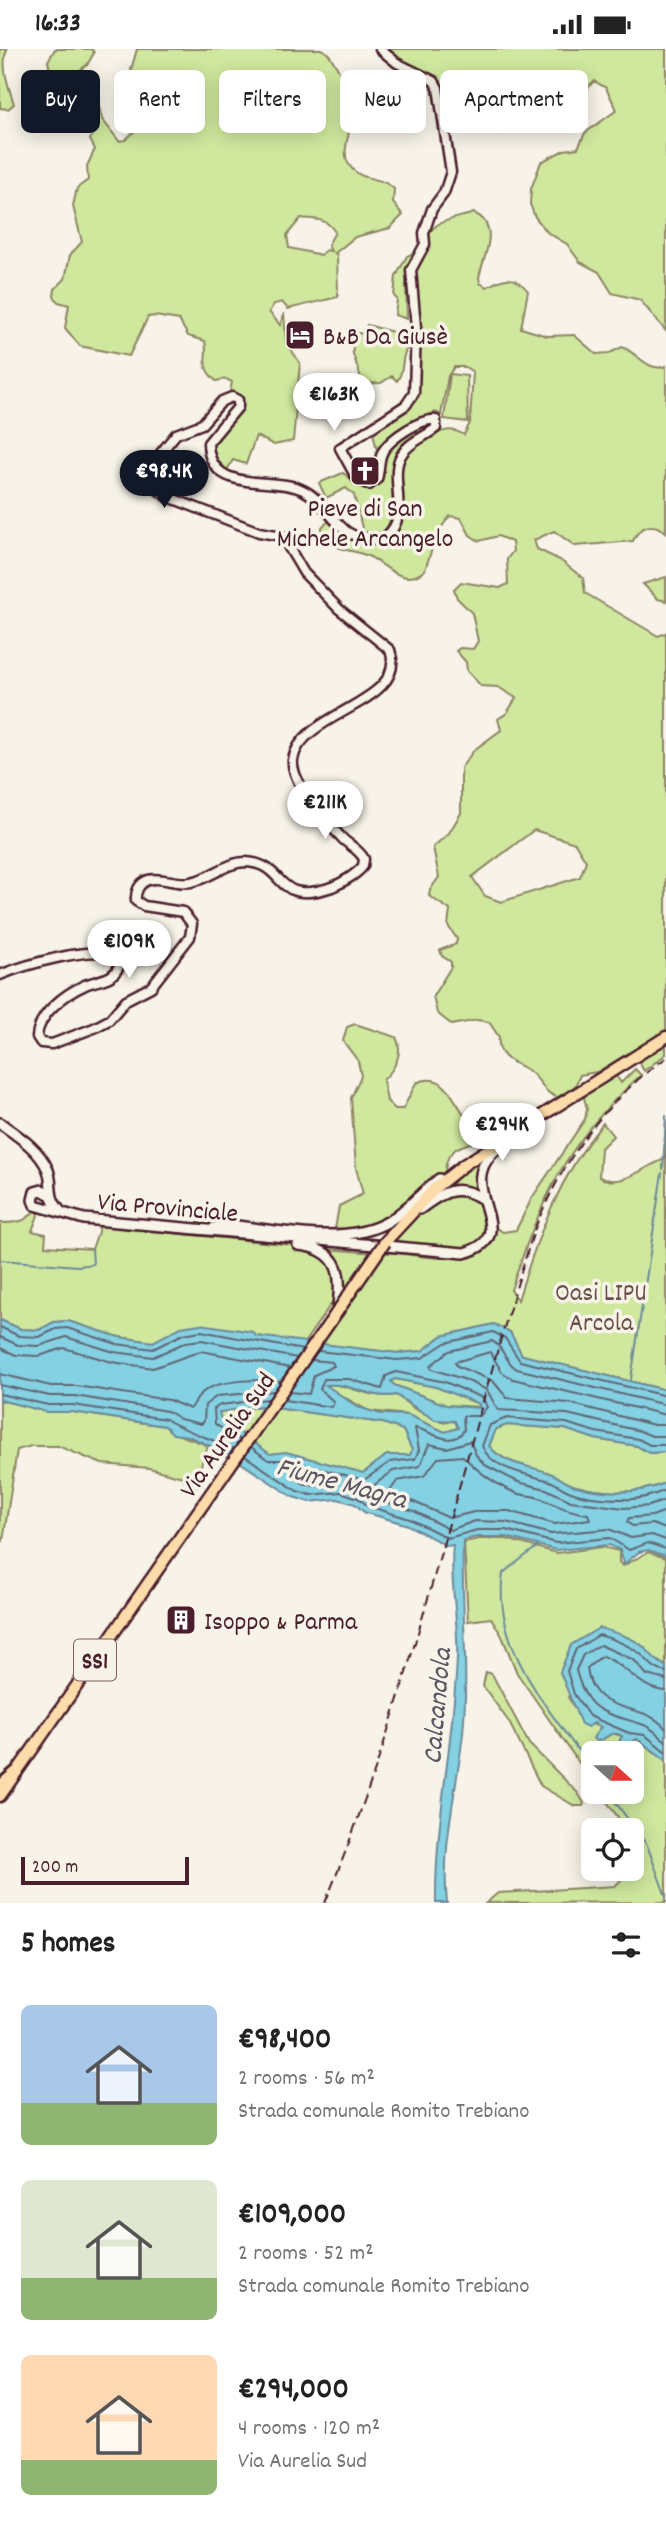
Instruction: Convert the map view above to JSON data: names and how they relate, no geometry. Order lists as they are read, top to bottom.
{
  "streets": {
    "main road": ["Via Provinciale", "Via Aurelia Sud", "SS1"]
  },
  "crossings": [
    ["Via Aurelia Sud", "SS1"]
  ],
  "water": ["Fiume Magra", "Calcandola"],
  "parks": ["Oasi LIPU Arcola"],
  "places": {
    "hotel": ["B&B Da Giusè"],
    "church": ["Pieve di San Michele Arcangelo"],
    "building": ["Isoppo & Parma"]
  },
  "scale_bar": "200 m",
  "north": "right",
  "page": {
    "status": "16:33",
    "chip": [
      "Buy",
      "Rent",
      "Filters",
      "New",
      "Apartment"
    ],
    "price": [
      "€163K",
      "€98.4K",
      "€211K",
      "€109K",
      "€294K"
    ],
    "scale": "200 m",
    "heading": "5 homes",
    "list": [
      {
        "name": "€98,400",
        "note": "2 rooms · 56 m² · Strada comunale Romito Trebiano"
      },
      {
        "name": "€109,000",
        "note": "2 rooms · 52 m² · Strada comunale Romito Trebiano"
      },
      {
        "name": "€294,000",
        "note": "4 rooms · 120 m² · Via Aurelia Sud"
      }
    ]
  }
}
